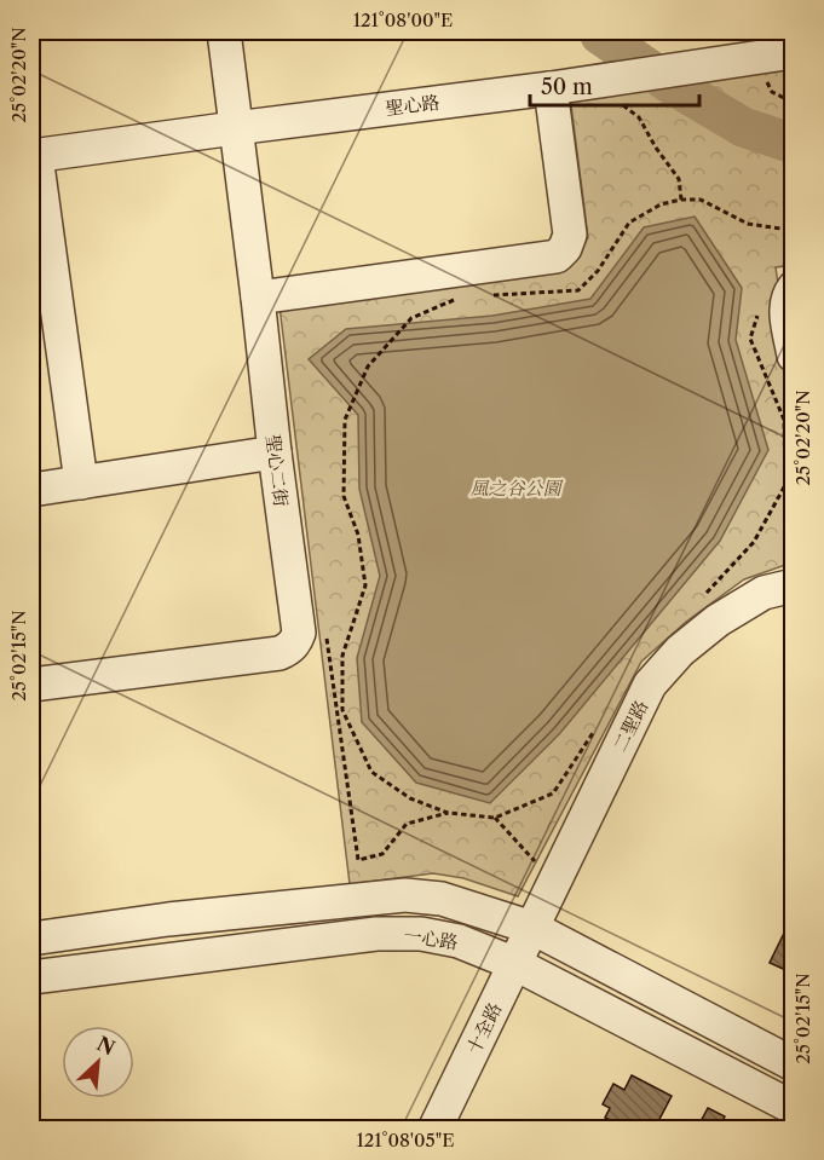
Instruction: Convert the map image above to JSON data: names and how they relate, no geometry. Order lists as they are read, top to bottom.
{
  "streets": {
    "street": [
      "聖心路",
      "聖心二街",
      "二聖路",
      "一心路",
      "十全路"
    ]
  },
  "crossings": [
    ["聖心路", "聖心二街"],
    ["二聖路", "一心路"],
    ["二聖路", "十全路"],
    ["一心路", "十全路"]
  ],
  "parks": ["風之谷公園"],
  "scale_bar": "50 m",
  "north": "top right",
  "coordinates": [
    "121°08'00\"E",
    "25°02'20\"N",
    "25°02'15\"N",
    "121°08'05\"E"
  ]
}
